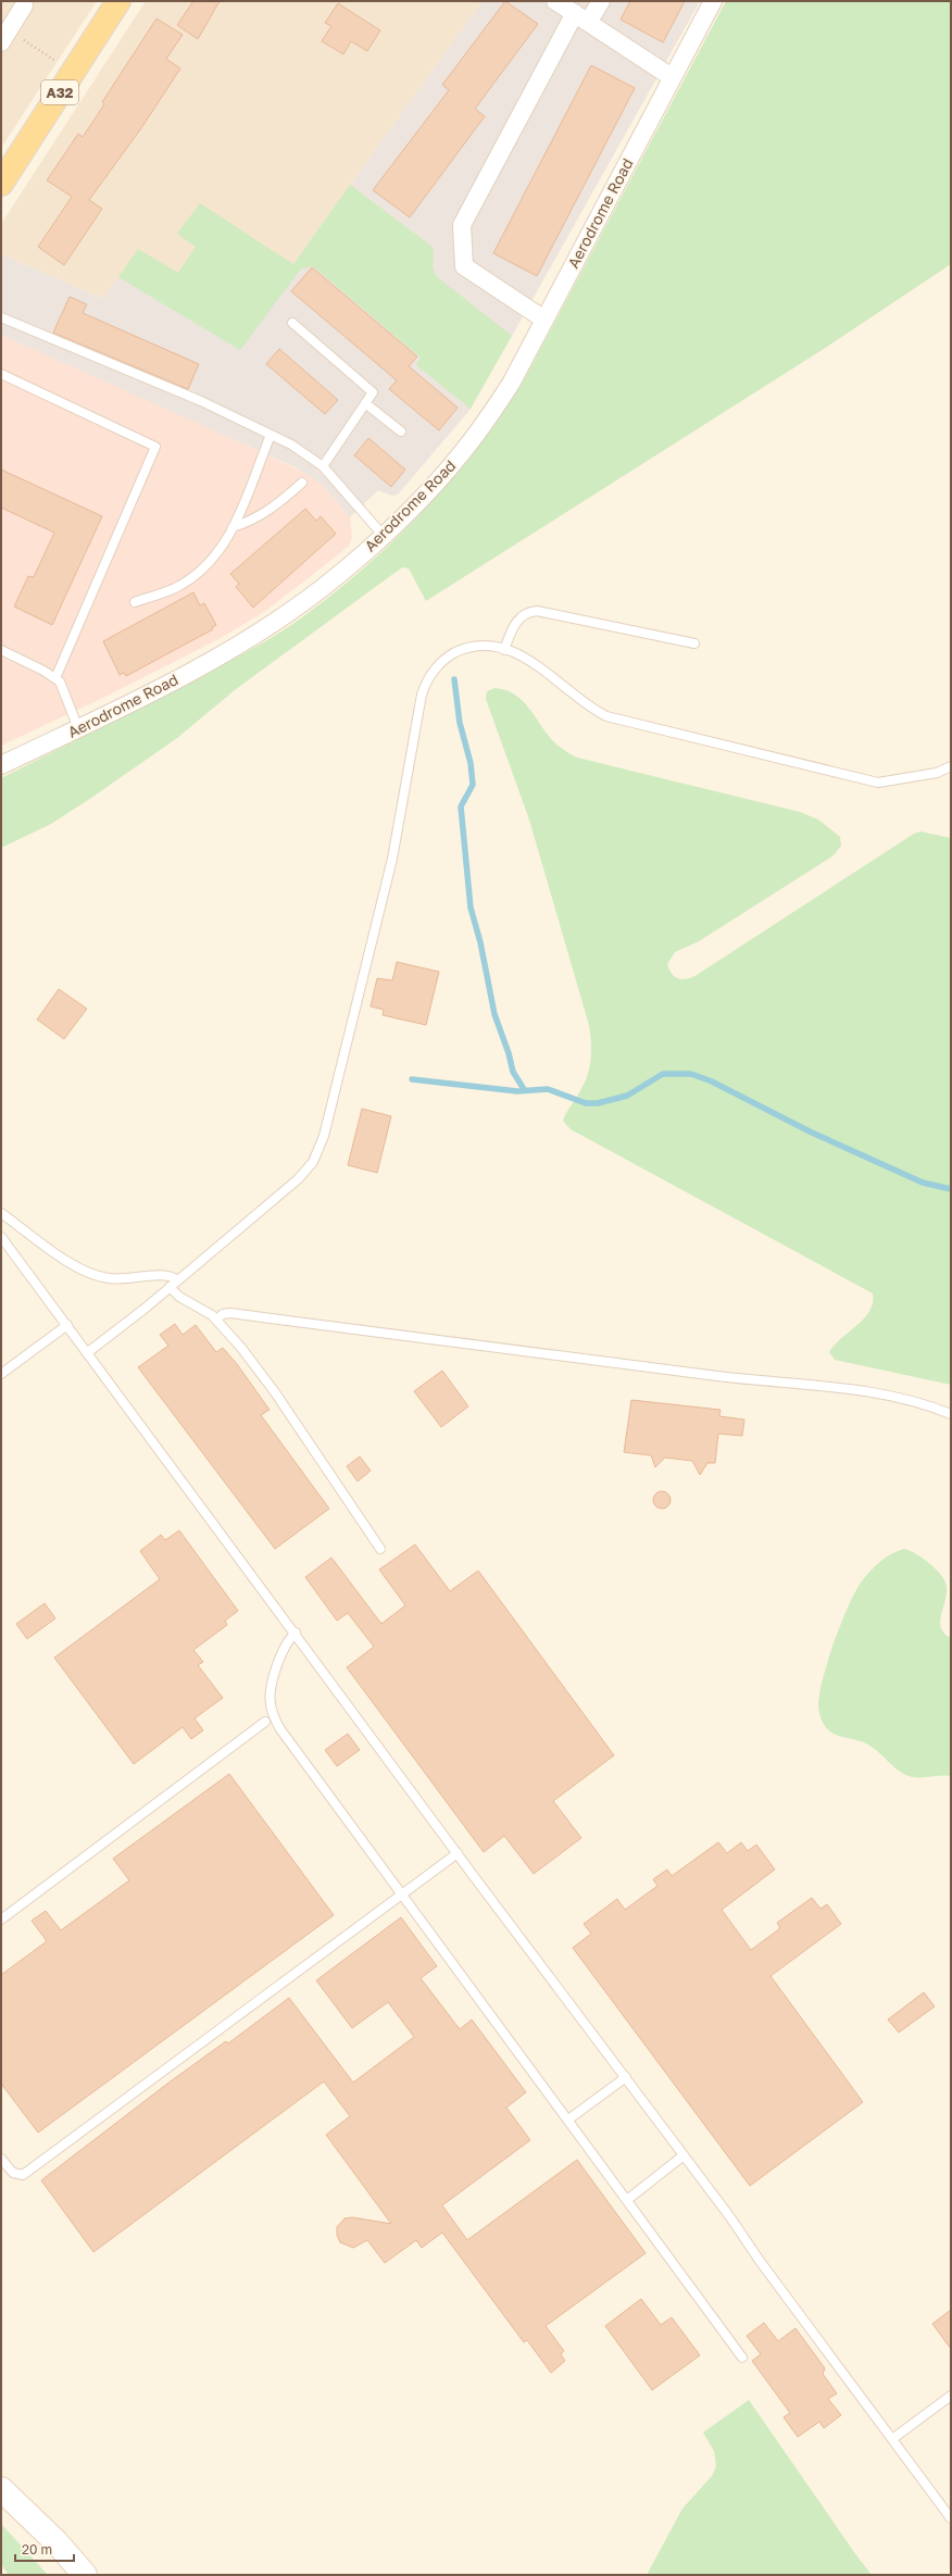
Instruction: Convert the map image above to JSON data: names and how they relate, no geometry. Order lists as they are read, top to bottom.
{
  "streets": {
    "main road": ["A32"],
    "street": ["Aerodrome Road"]
  },
  "scale_bar": "20 m"
}
